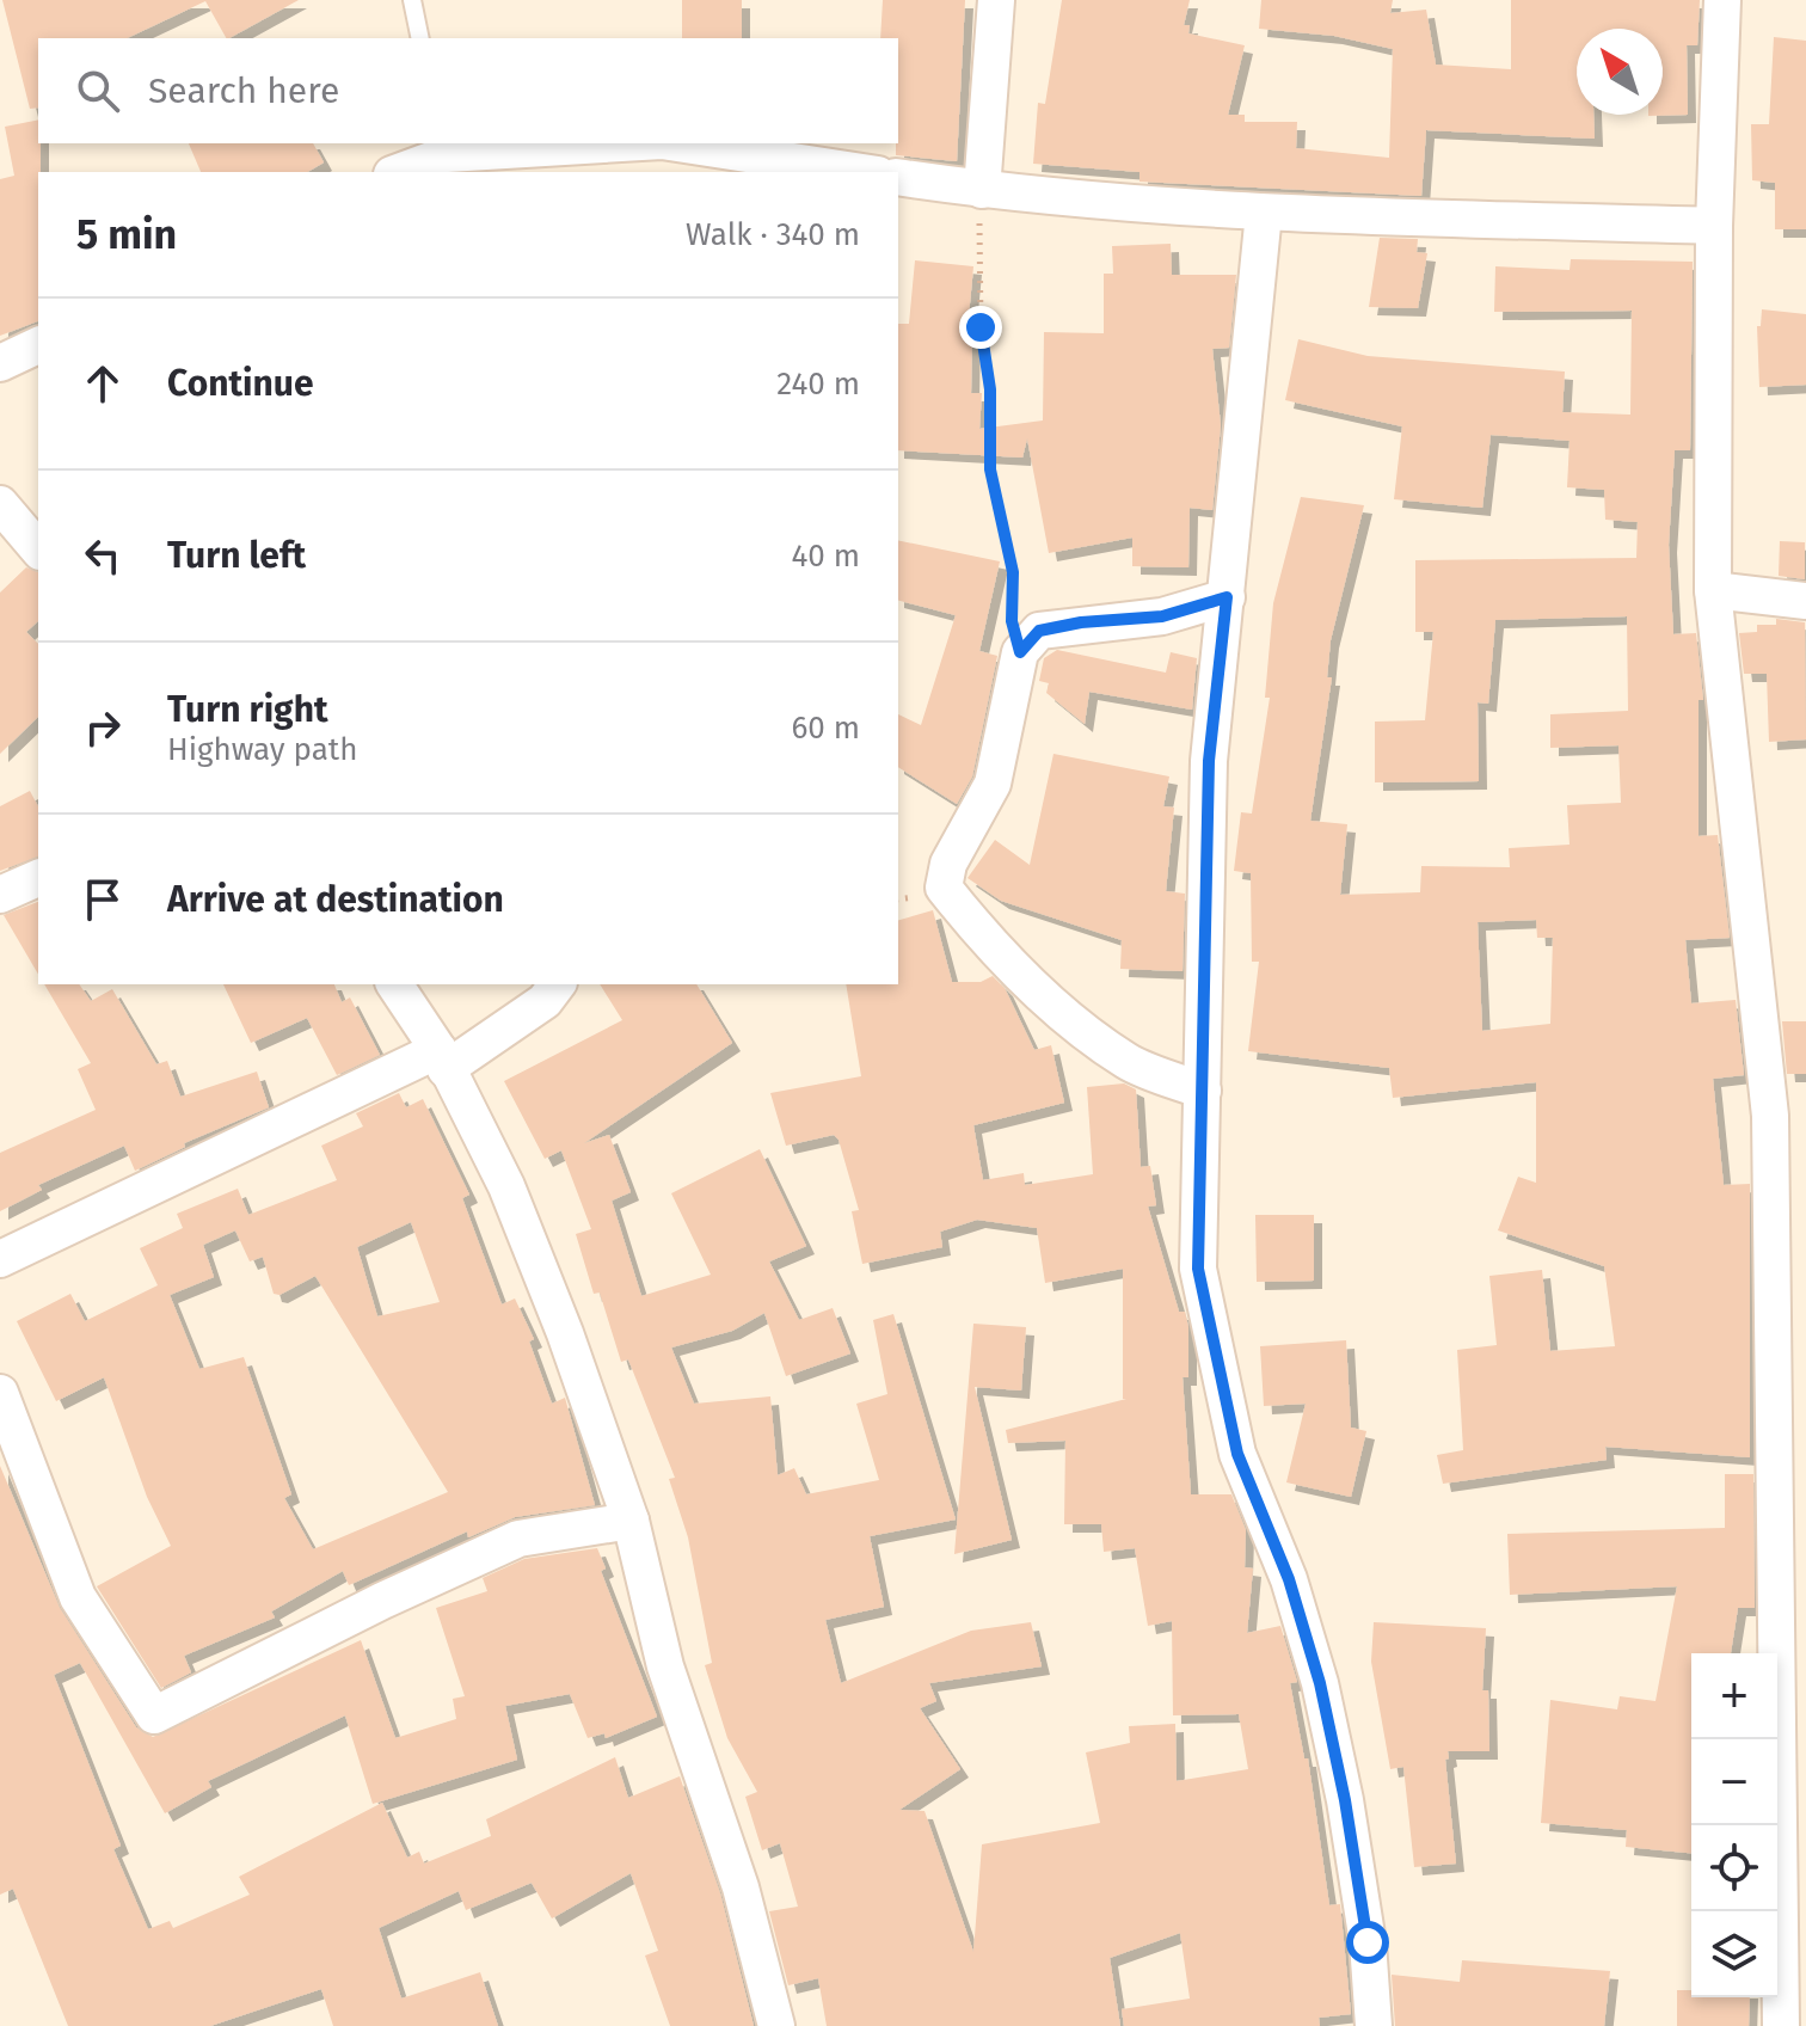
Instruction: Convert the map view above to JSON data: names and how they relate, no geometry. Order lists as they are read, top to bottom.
{
  "north": "top left",
  "page": {
    "search": "Search here",
    "heading": ["5 min", "Walk · 340 m"],
    "list": [
      ["Continue", "240 m"],
      ["Turn left", "40 m"],
      ["Turn right", "Highway path", "60 m"],
      "Arrive at destination"
    ],
    "map_buttons": ["+", "−"]
  }
}
